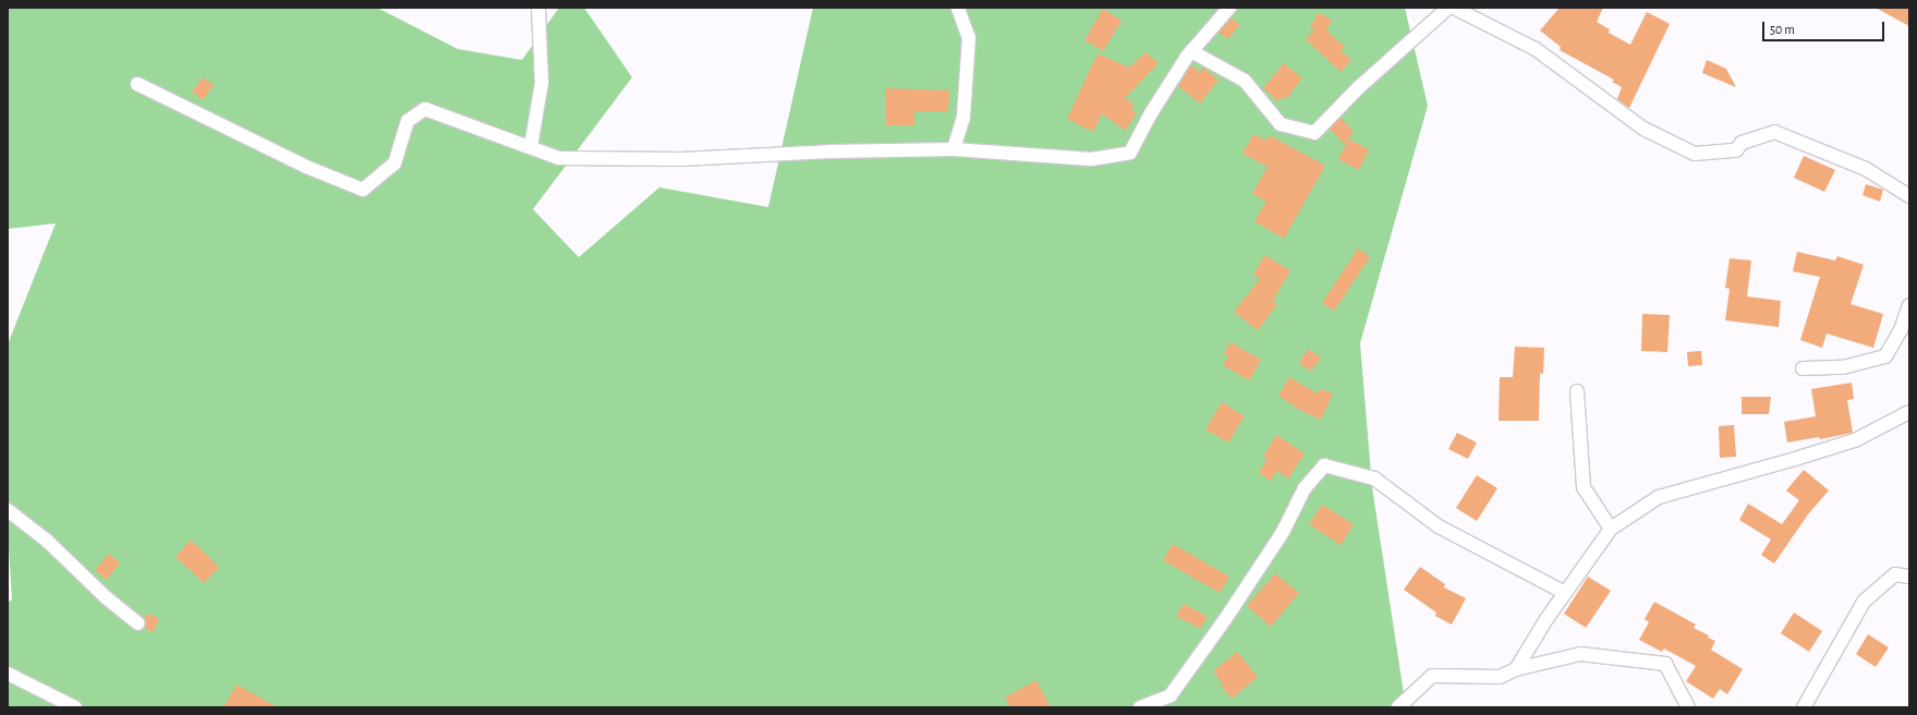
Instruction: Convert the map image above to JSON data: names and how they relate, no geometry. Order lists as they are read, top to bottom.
{
  "scale_bar": "50 m"
}
